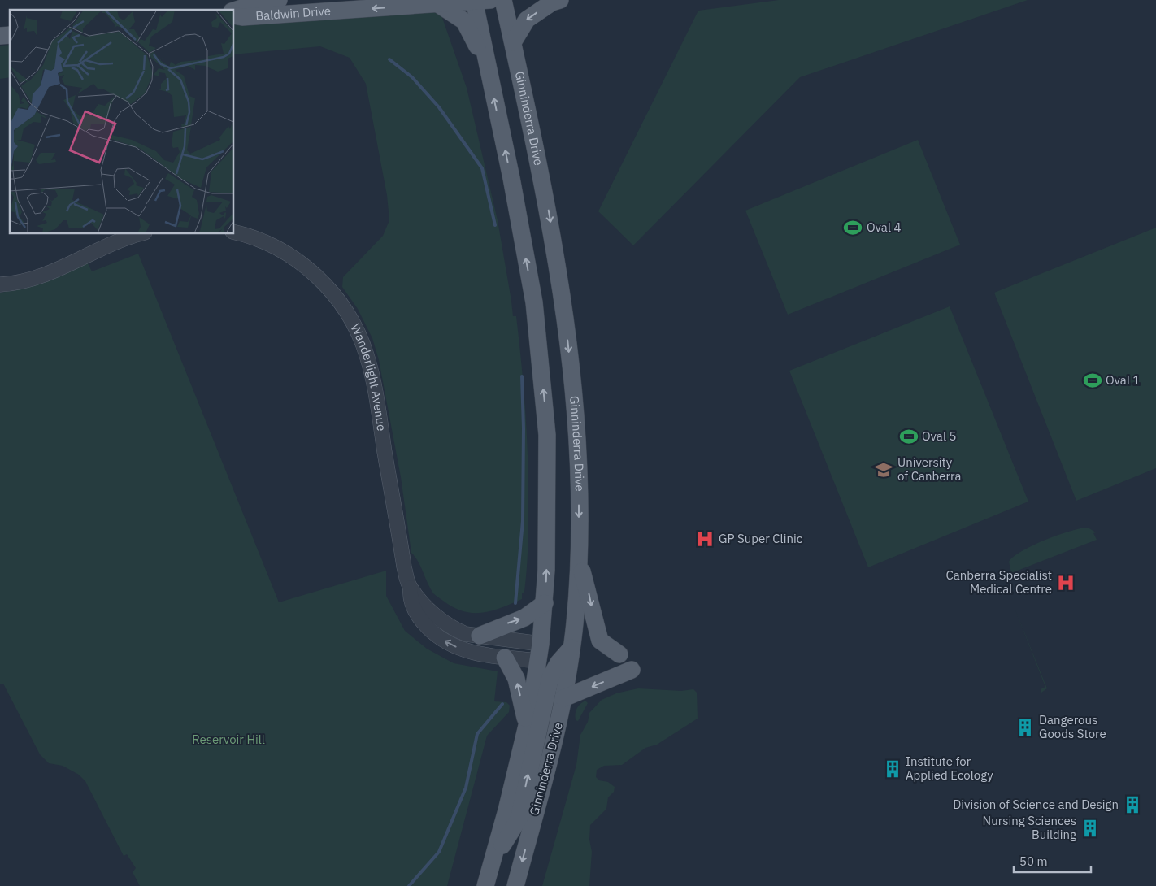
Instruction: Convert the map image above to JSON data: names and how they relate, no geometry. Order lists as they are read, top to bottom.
{
  "streets": {
    "main road": ["Baldwin Drive", "Ginninderra Drive"],
    "street": ["Wanderlight Avenue"]
  },
  "one_way": ["Baldwin Drive"],
  "parks": ["Reservoir Hill"],
  "places": {
    "sports": ["Oval 4", "Oval 1", "Oval 5"],
    "school or university": ["University of Canberra"],
    "hospital": ["GP Super Clinic", "Canberra Specialist Medical Centre"],
    "building": [
      "Dangerous Goods Store",
      "Institute for Applied Ecology",
      "Division of Science and Design",
      "Nursing Sciences Building"
    ]
  },
  "scale_bar": "50 m"
}
